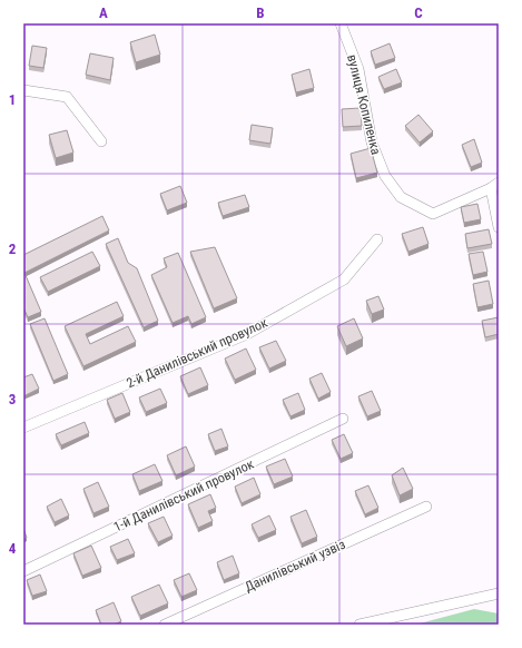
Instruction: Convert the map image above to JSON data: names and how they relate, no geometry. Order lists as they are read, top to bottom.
{
  "streets": {
    "street": [
      "вулиця Копиленка",
      "2-й Данилівський провулок",
      "1-й Данилівський провулок",
      "Данилівський узвіз"
    ]
  },
  "grid": {
    "columns": ["A", "B", "C"],
    "rows": [
      "1",
      "2",
      "3",
      "4"
    ]
  }
}
